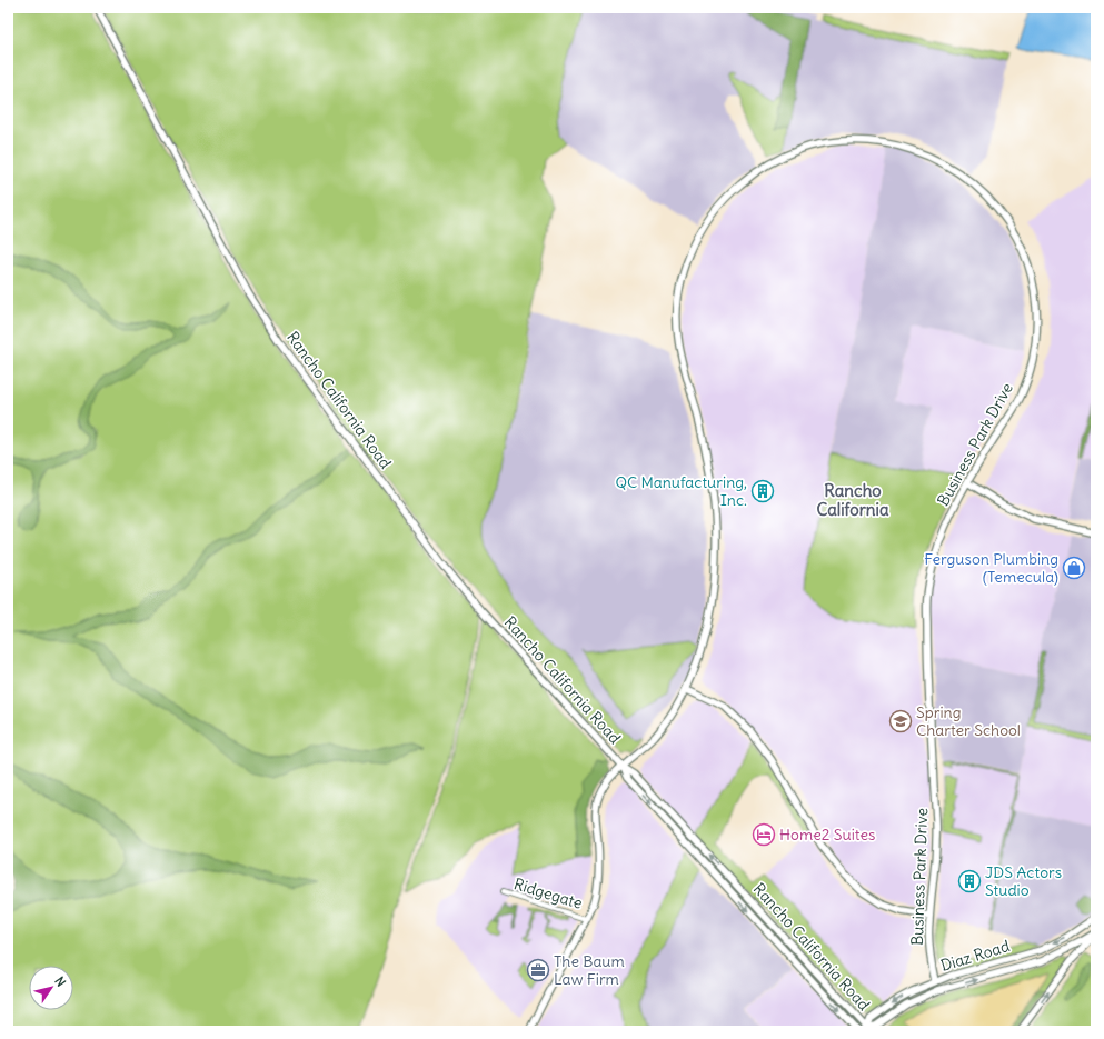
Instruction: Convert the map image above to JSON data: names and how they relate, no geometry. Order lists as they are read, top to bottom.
{
  "streets": {
    "street": [
      "Rancho California Road",
      "Business Park Drive",
      "Ridgegate",
      "Diaz Road"
    ]
  },
  "crossings": [
    ["Rancho California Road", "Business Park Drive"],
    ["Rancho California Road", "Diaz Road"],
    ["Business Park Drive", "Ridgegate"],
    ["Business Park Drive", "Diaz Road"]
  ],
  "districts": ["Rancho California"],
  "places": {
    "building": ["QC Manufacturing, Inc.", "JDS Actors Studio"],
    "shop": ["Ferguson Plumbing (Temecula)"],
    "school or university": ["Spring Charter School"],
    "hotel": ["Home2 Suites"],
    "office": ["The Baum Law Firm"]
  },
  "north": "top right"
}
